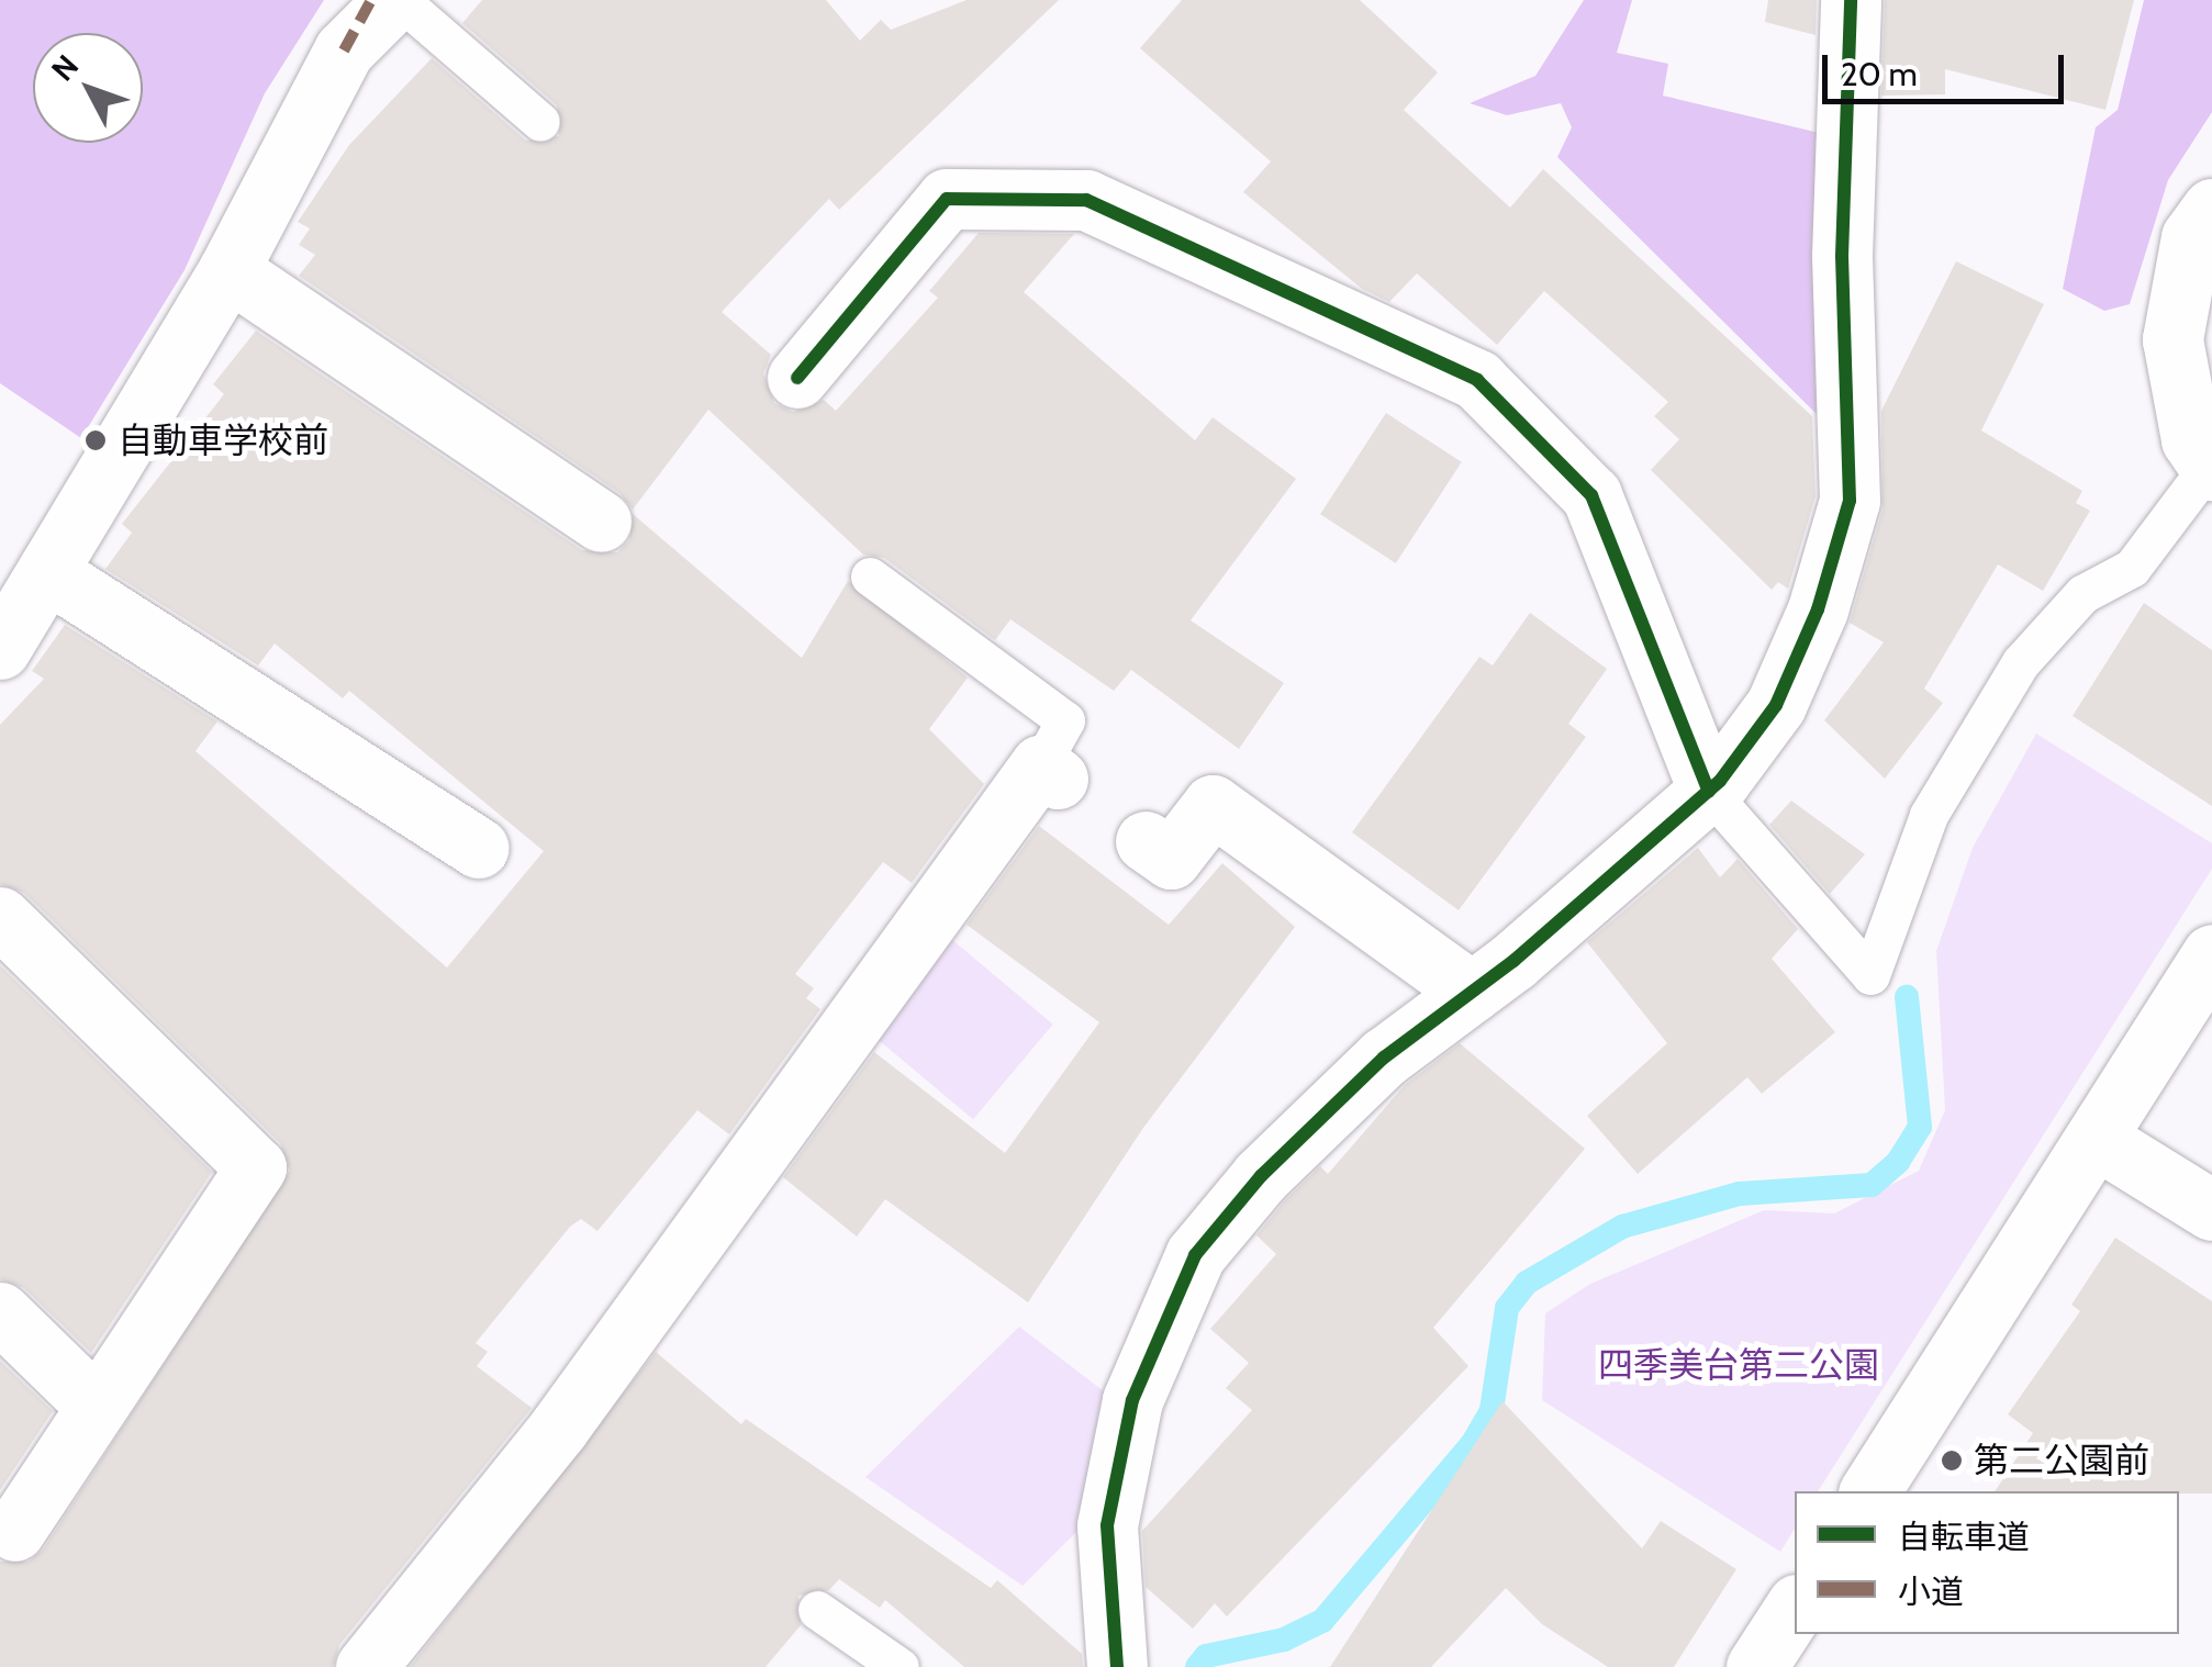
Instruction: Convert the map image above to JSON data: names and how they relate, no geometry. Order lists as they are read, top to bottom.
{
  "parks": ["四季美台第二公園"],
  "places": ["自動車学校前", "第二公園前"],
  "legend": ["自転車道", "小道"],
  "scale_bar": "20 m",
  "north": "top left"
}
